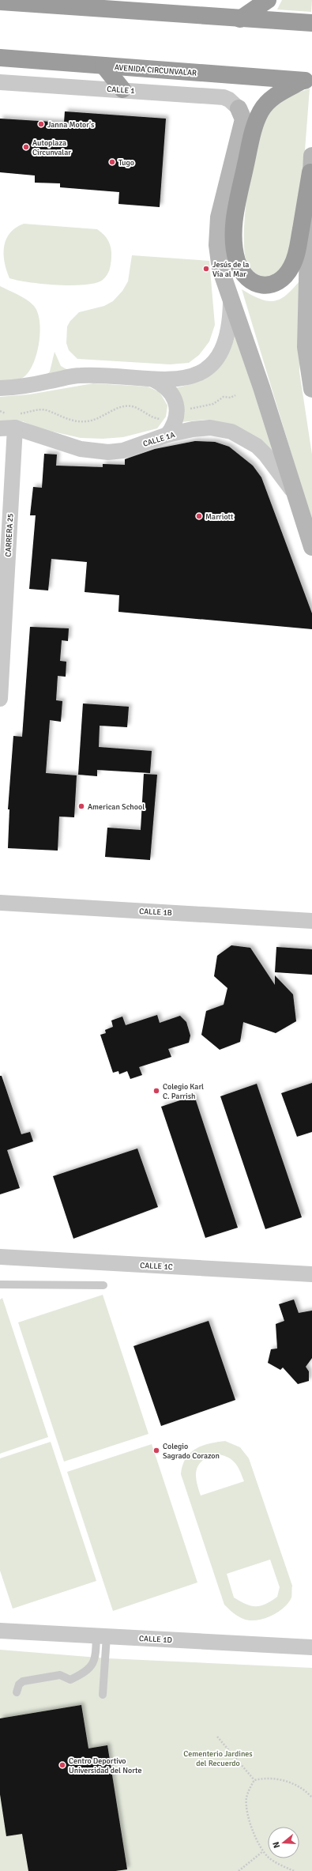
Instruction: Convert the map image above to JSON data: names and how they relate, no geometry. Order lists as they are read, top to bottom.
{
  "streets": {
    "highway": ["AVENIDA CIRCUNVALAR"],
    "street": [
      "CALLE 1",
      "CALLE 1A",
      "CARRERA 25",
      "CALLE 1B",
      "CALLE 1C",
      "CALLE 1D"
    ]
  },
  "crossings": [
    ["CALLE 1A", "CARRERA 25"]
  ],
  "parks": ["Cementerio Jardines del Recuerdo"],
  "places": [
    "Janna Motor's",
    "Autoplaza Circunvalar",
    "Tugo",
    "Jesús de la Vía al Mar",
    "Marriott",
    "American School",
    "Colegio Karl C. Parrish",
    "Colegio Sagrado Corazon",
    "Centro Deportivo Universidad del Norte"
  ],
  "north": "left"
}
